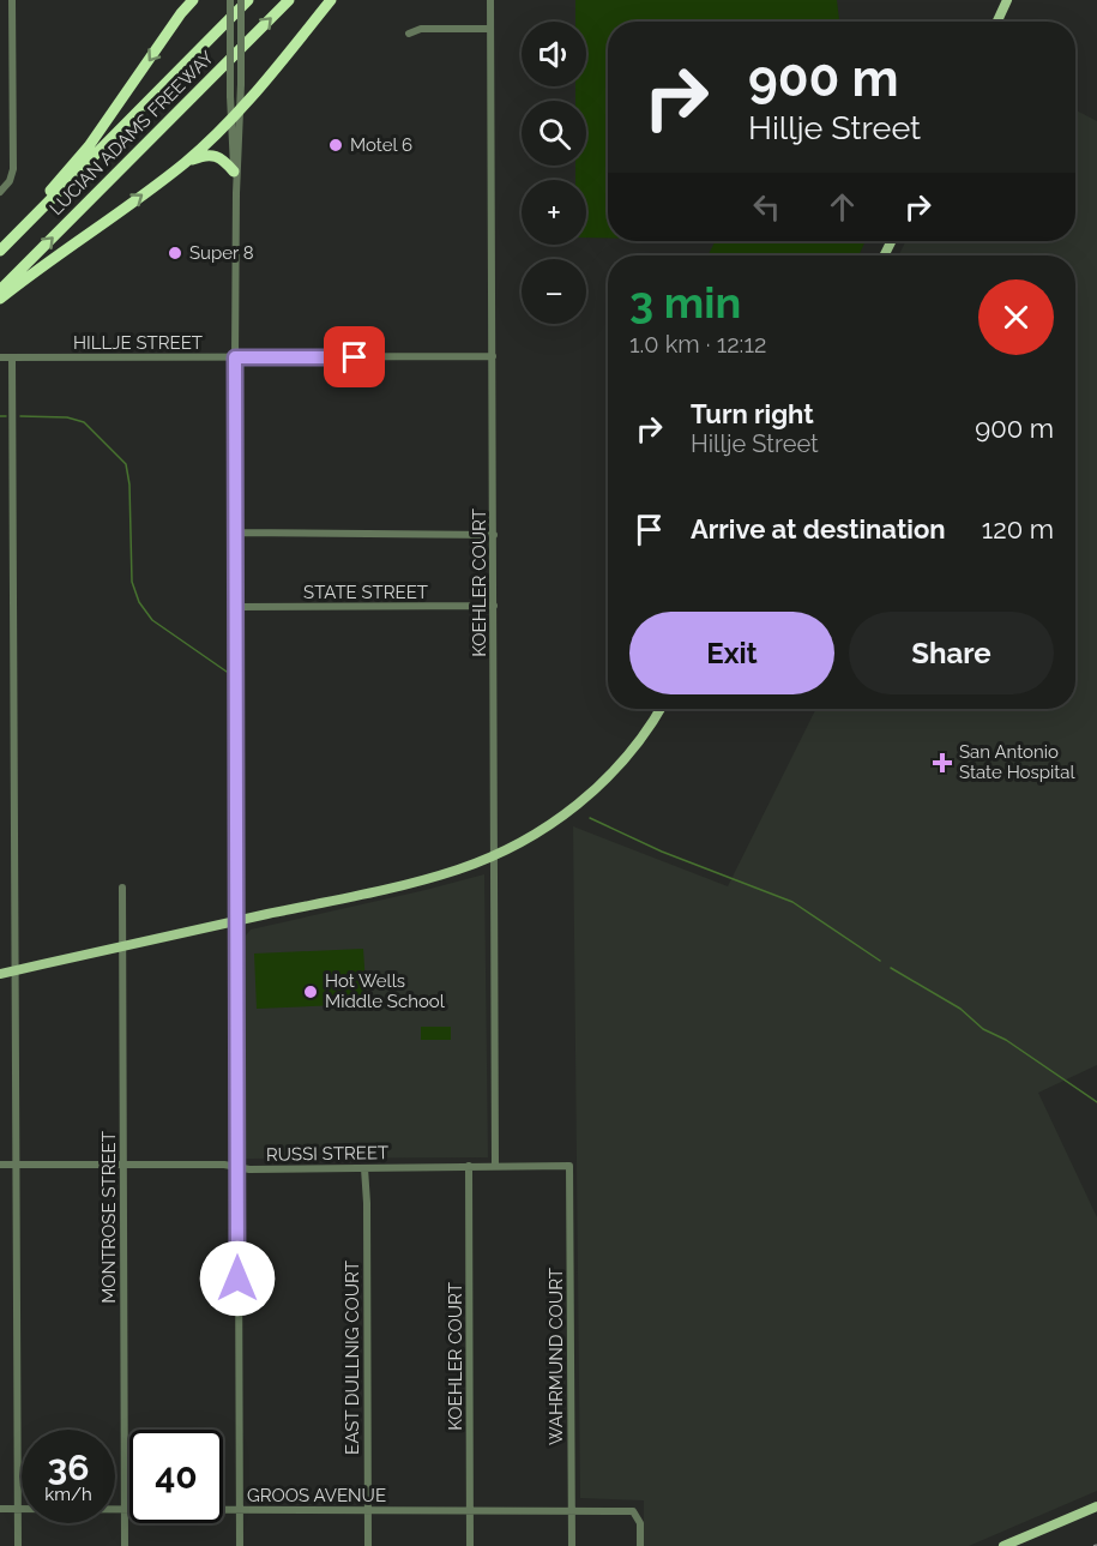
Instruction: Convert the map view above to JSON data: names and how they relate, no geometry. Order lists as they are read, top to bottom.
{
  "streets": {
    "highway": ["LUCIAN ADAMS FREEWAY"],
    "street": [
      "HILLJE STREET",
      "KOEHLER COURT",
      "STATE STREET",
      "RUSSI STREET",
      "MONTROSE STREET",
      "WAHRMUND COURT",
      "EAST DULLNIG COURT",
      "GROOS AVENUE"
    ]
  },
  "crossings": [
    ["HILLJE STREET", "KOEHLER COURT"],
    ["KOEHLER COURT", "STATE STREET"],
    ["KOEHLER COURT", "RUSSI STREET"],
    ["KOEHLER COURT", "GROOS AVENUE"],
    ["RUSSI STREET", "MONTROSE STREET"],
    ["RUSSI STREET", "WAHRMUND COURT"],
    ["RUSSI STREET", "EAST DULLNIG COURT"],
    ["MONTROSE STREET", "GROOS AVENUE"],
    ["WAHRMUND COURT", "GROOS AVENUE"],
    ["EAST DULLNIG COURT", "GROOS AVENUE"]
  ],
  "places": {
    "other": ["Motel 6", "Super 8", "Hot Wells Middle School"],
    "health": ["San Antonio State Hospital"]
  },
  "page": {
    "map_buttons": ["+", "−"],
    "turn": ["900 m", "Hillje Street"],
    "heading": ["3 min", "1.0 km · 12:12"],
    "list": [
      {
        "name": "Turn right",
        "note": "Hillje Street",
        "value": "900 m"
      },
      {
        "name": "Arrive at destination",
        "value": "120 m"
      }
    ],
    "buttons": ["Exit", "Share"],
    "speed": "36 km/h",
    "limit": "40"
  }
}
